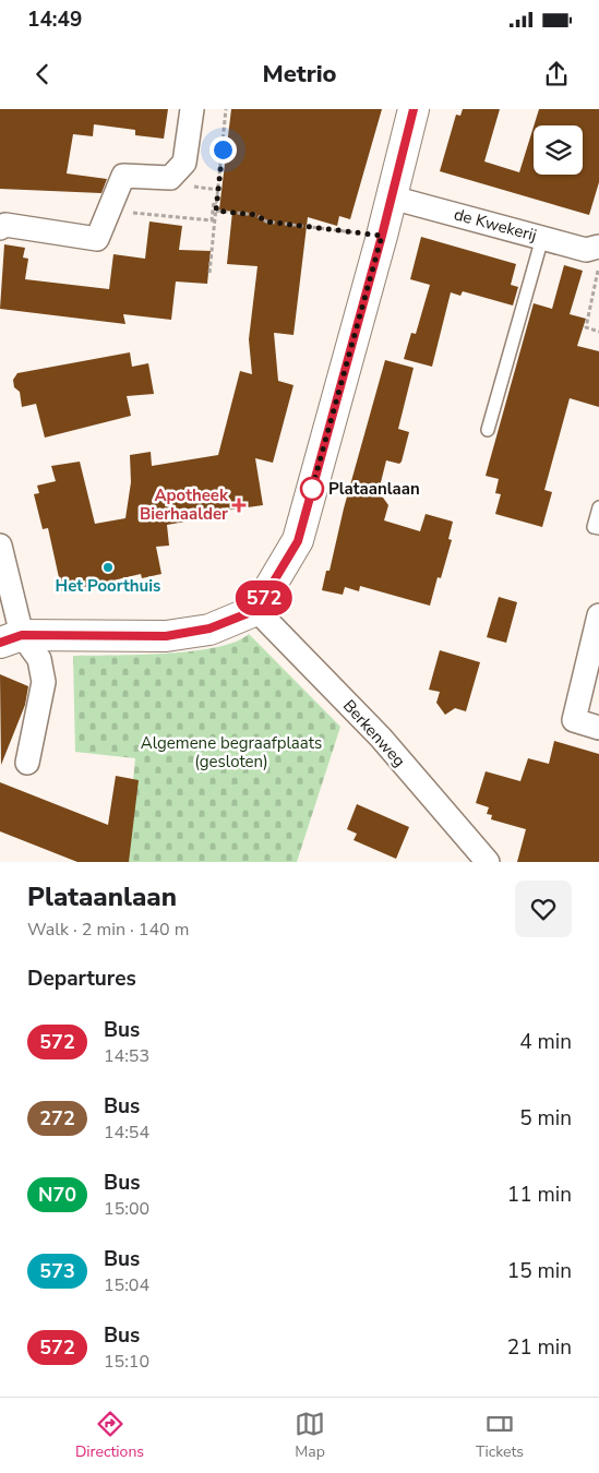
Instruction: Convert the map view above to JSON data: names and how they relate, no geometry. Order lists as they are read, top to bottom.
{
  "streets": {
    "street": ["de Kwekerij", "Berkenweg"]
  },
  "parks": ["Algemene begraafplaats (gesloten)"],
  "places": {
    "other": ["Plataanlaan", "Het Poorthuis"],
    "health": ["Apotheek Bierhaalder"]
  },
  "lines": ["bus line 572"],
  "page": {
    "status": "14:49",
    "header": "Metrio",
    "on_map": "572",
    "heading": [
      ["Plataanlaan", "Walk · 2 min · 140 m"],
      "Departures"
    ],
    "list": [
      {
        "mark": "572",
        "name": "Bus",
        "note": "14:53",
        "value": "4 min"
      },
      {
        "mark": "272",
        "name": "Bus",
        "note": "14:54",
        "value": "5 min"
      },
      {
        "mark": "N70",
        "name": "Bus",
        "note": "15:00",
        "value": "11 min"
      },
      {
        "mark": "573",
        "name": "Bus",
        "note": "15:04",
        "value": "15 min"
      },
      {
        "mark": "572",
        "name": "Bus",
        "note": "15:10",
        "value": "21 min"
      }
    ],
    "tabs": ["Directions", "Map", "Tickets"]
  }
}
